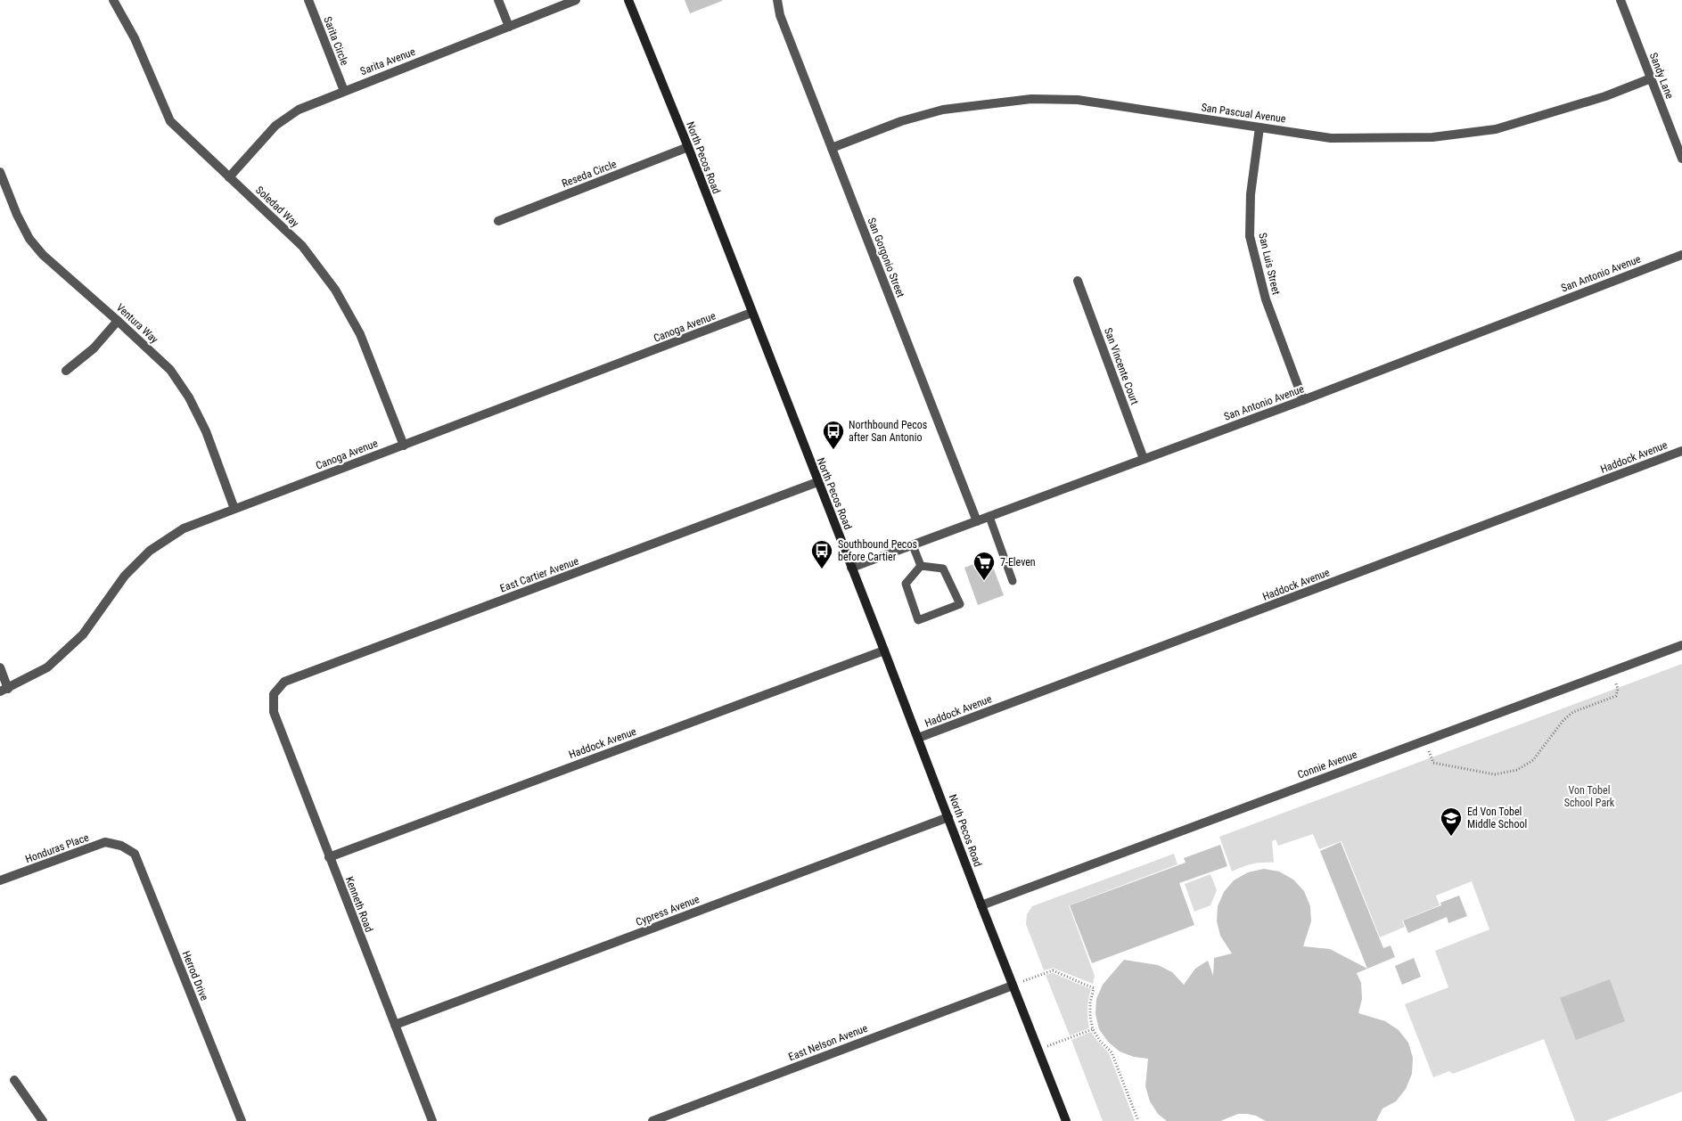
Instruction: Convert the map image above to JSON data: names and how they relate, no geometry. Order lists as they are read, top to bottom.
{
  "streets": {
    "main road": ["North Pecos Road"],
    "street": [
      "Sarita Circle",
      "Sarita Avenue",
      "Sandy Lane",
      "San Pascual Avenue",
      "Reseda Circle",
      "Soledad Way",
      "San Gorgonio Street",
      "San Luis Street",
      "San Antonio Avenue",
      "Ventura Way",
      "Canoga Avenue",
      "San Vincente Court",
      "Haddock Avenue",
      "East Cartier Avenue",
      "Connie Avenue",
      "Honduras Place",
      "Kenneth Road",
      "Cypress Avenue",
      "Herrod Drive",
      "East Nelson Avenue"
    ]
  },
  "crossings": [
    ["Sarita Circle", "Sarita Avenue"],
    ["Sarita Avenue", "Soledad Way"],
    ["Sandy Lane", "San Pascual Avenue"],
    ["San Pascual Avenue", "San Gorgonio Street"],
    ["San Pascual Avenue", "San Luis Street"],
    ["North Pecos Road", "Reseda Circle"],
    ["North Pecos Road", "San Antonio Avenue"],
    ["North Pecos Road", "Canoga Avenue"],
    ["North Pecos Road", "Haddock Avenue"],
    ["North Pecos Road", "East Cartier Avenue"],
    ["North Pecos Road", "Connie Avenue"],
    ["North Pecos Road", "Cypress Avenue"],
    ["North Pecos Road", "East Nelson Avenue"],
    ["Soledad Way", "Canoga Avenue"],
    ["San Gorgonio Street", "San Antonio Avenue"],
    ["San Luis Street", "San Antonio Avenue"],
    ["San Antonio Avenue", "San Vincente Court"],
    ["Ventura Way", "Canoga Avenue"],
    ["Haddock Avenue", "Kenneth Road"],
    ["East Cartier Avenue", "Kenneth Road"],
    ["Honduras Place", "Herrod Drive"],
    ["Kenneth Road", "Cypress Avenue"]
  ],
  "parks": ["Von Tobel School Park"],
  "places": {
    "bus stop": ["Northbound Pecos after San Antonio", "Southbound Pecos before Cartier"],
    "supermarket": ["7-Eleven"],
    "school or university": ["Ed Von Tobel Middle School"]
  }
}
